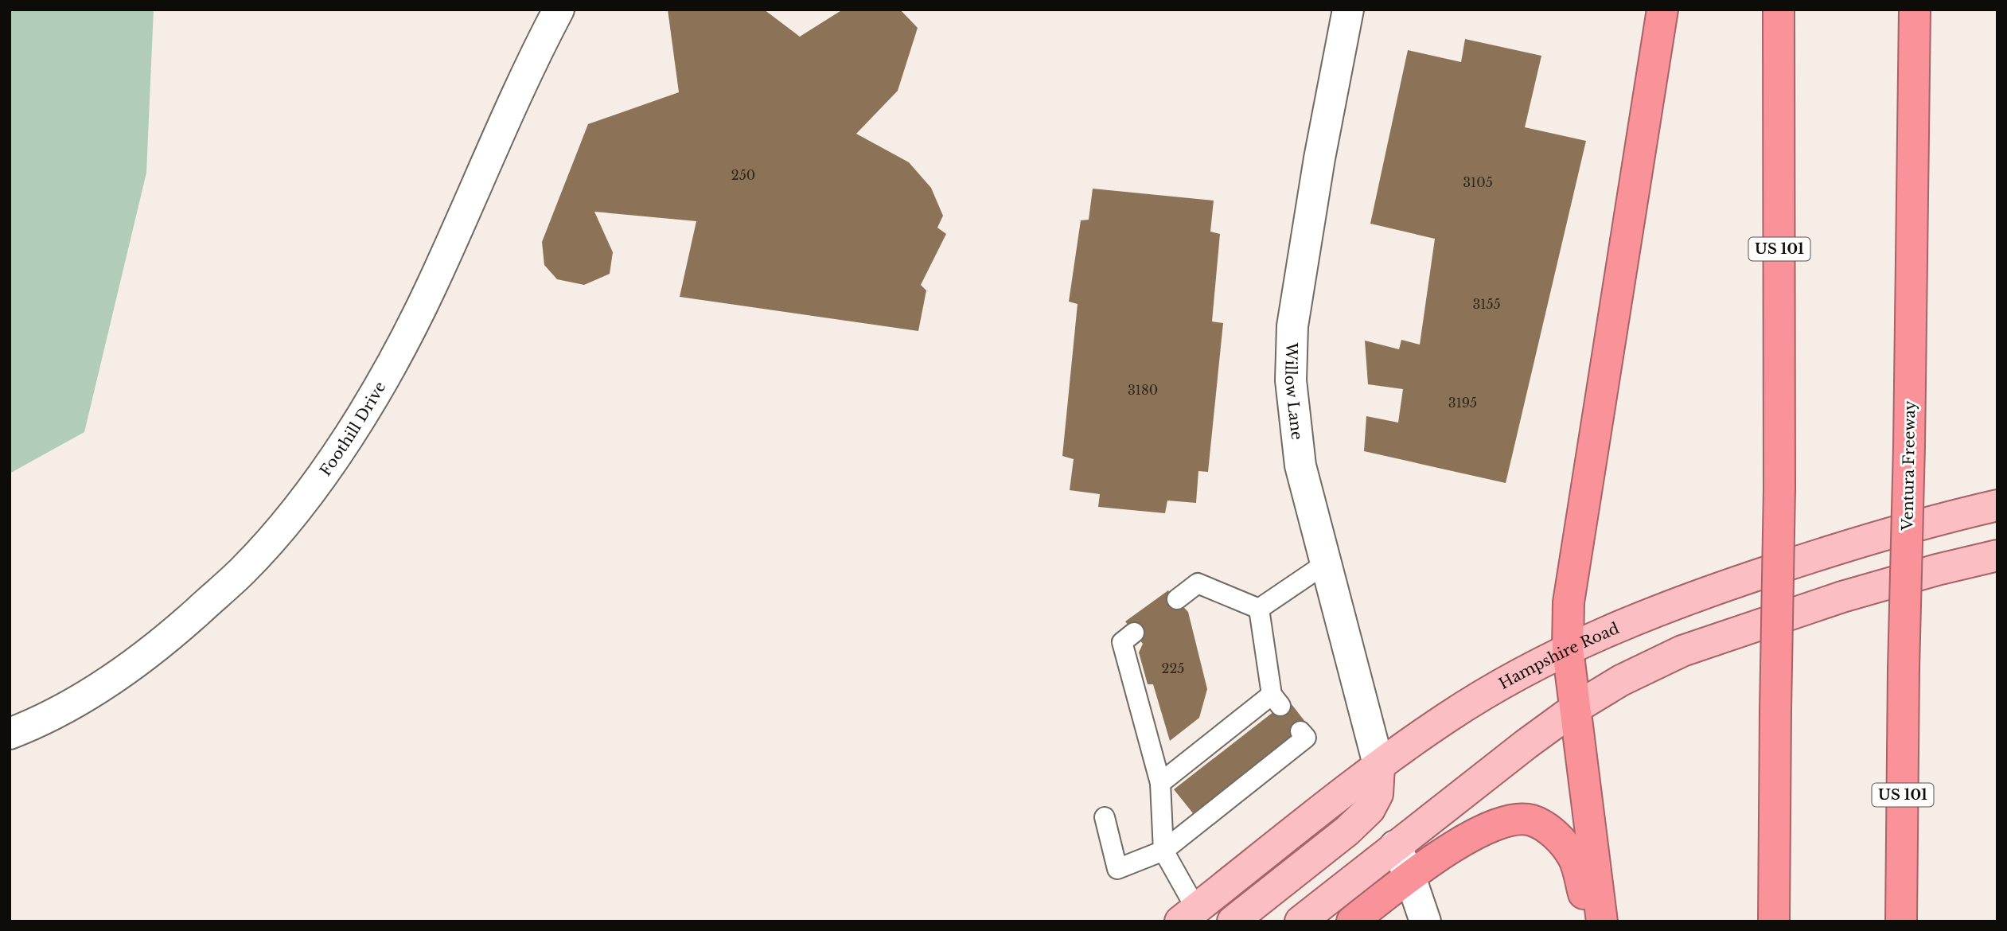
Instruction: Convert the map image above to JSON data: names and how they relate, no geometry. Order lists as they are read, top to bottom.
{
  "streets": {
    "highway": ["US 101", "Ventura Freeway"],
    "main road": ["Hampshire Road"],
    "street": ["Willow Lane", "Foothill Drive"]
  },
  "crossings": [
    ["Willow Lane", "Hampshire Road"]
  ],
  "house_numbers": [
    "250",
    "3105",
    "3155",
    "3180",
    "3195",
    "225"
  ]
}
